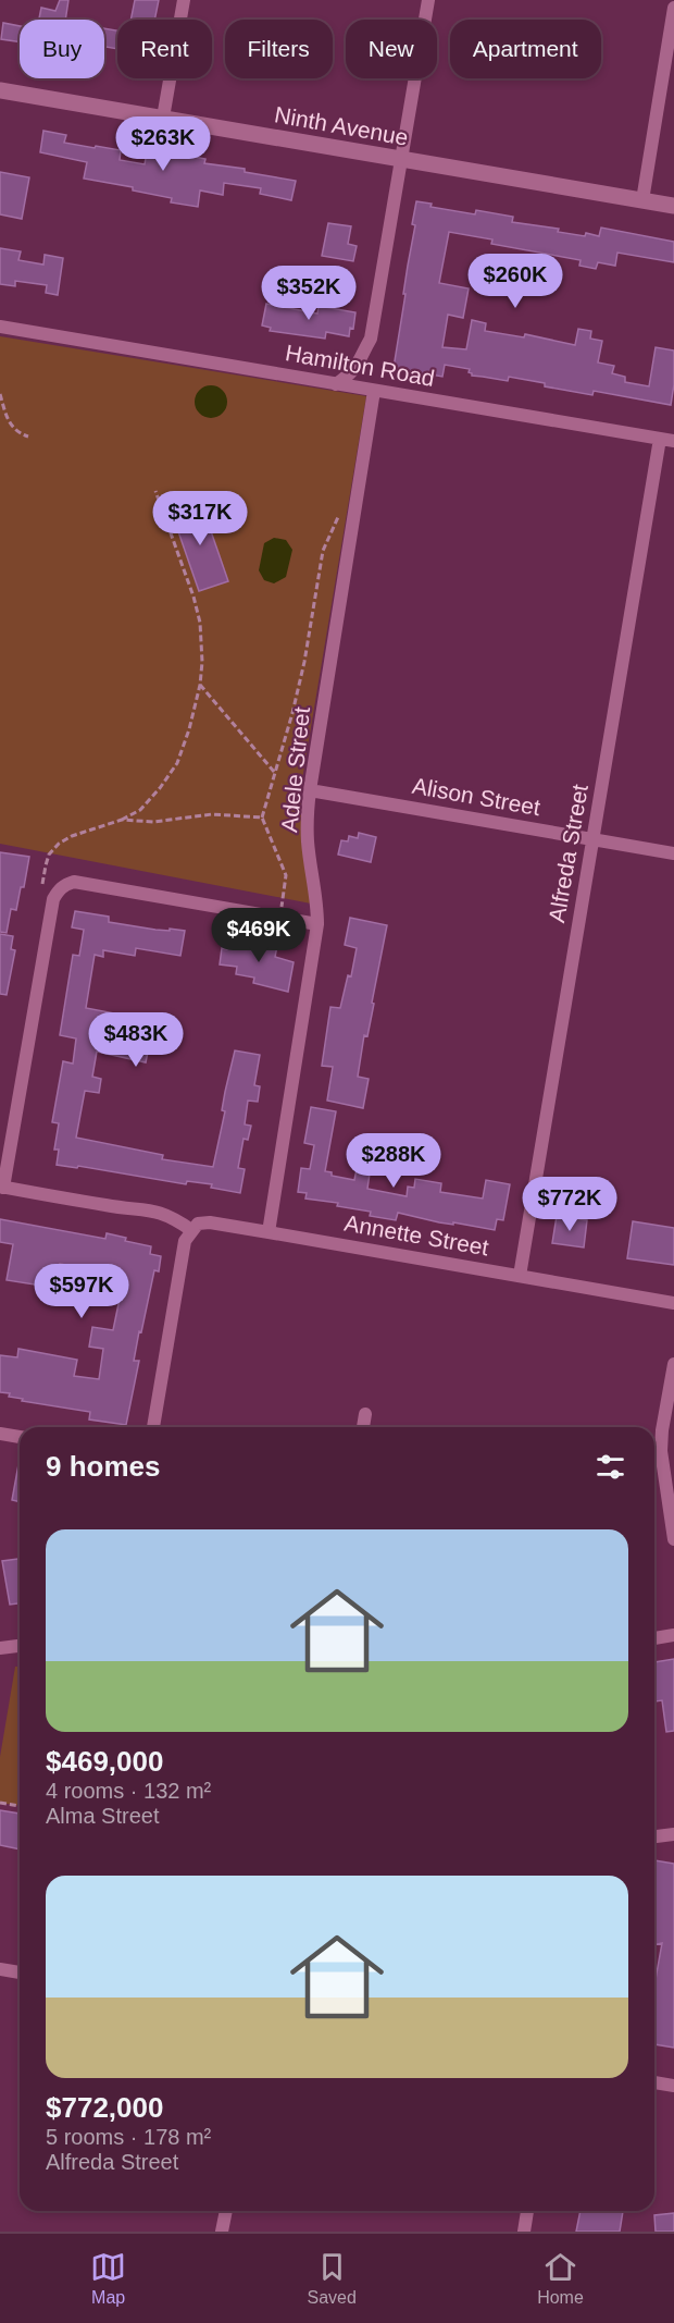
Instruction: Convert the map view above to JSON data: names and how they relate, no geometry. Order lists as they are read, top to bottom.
{
  "streets": {
    "street": [
      "Ninth Avenue",
      "Hamilton Road",
      "Adele Street",
      "Alison Street",
      "Alfreda Street",
      "Annette Street"
    ]
  },
  "crossings": [
    ["Hamilton Road", "Adele Street"],
    ["Hamilton Road", "Alfreda Street"],
    ["Adele Street", "Alison Street"],
    ["Adele Street", "Annette Street"],
    ["Alison Street", "Alfreda Street"],
    ["Alfreda Street", "Annette Street"]
  ],
  "page": {
    "chip": [
      "Buy",
      "Rent",
      "Filters",
      "New",
      "Apartment"
    ],
    "price": [
      "$263K",
      "$260K",
      "$352K",
      "$317K",
      "$469K",
      "$483K",
      "$288K",
      "$772K",
      "$597K"
    ],
    "heading": "9 homes",
    "list": [
      {
        "name": "$469,000",
        "note": "4 rooms · 132 m² · Alma Street"
      },
      {
        "name": "$772,000",
        "note": "5 rooms · 178 m² · Alfreda Street"
      }
    ],
    "tabs": ["Map", "Saved", "Home"]
  }
}
